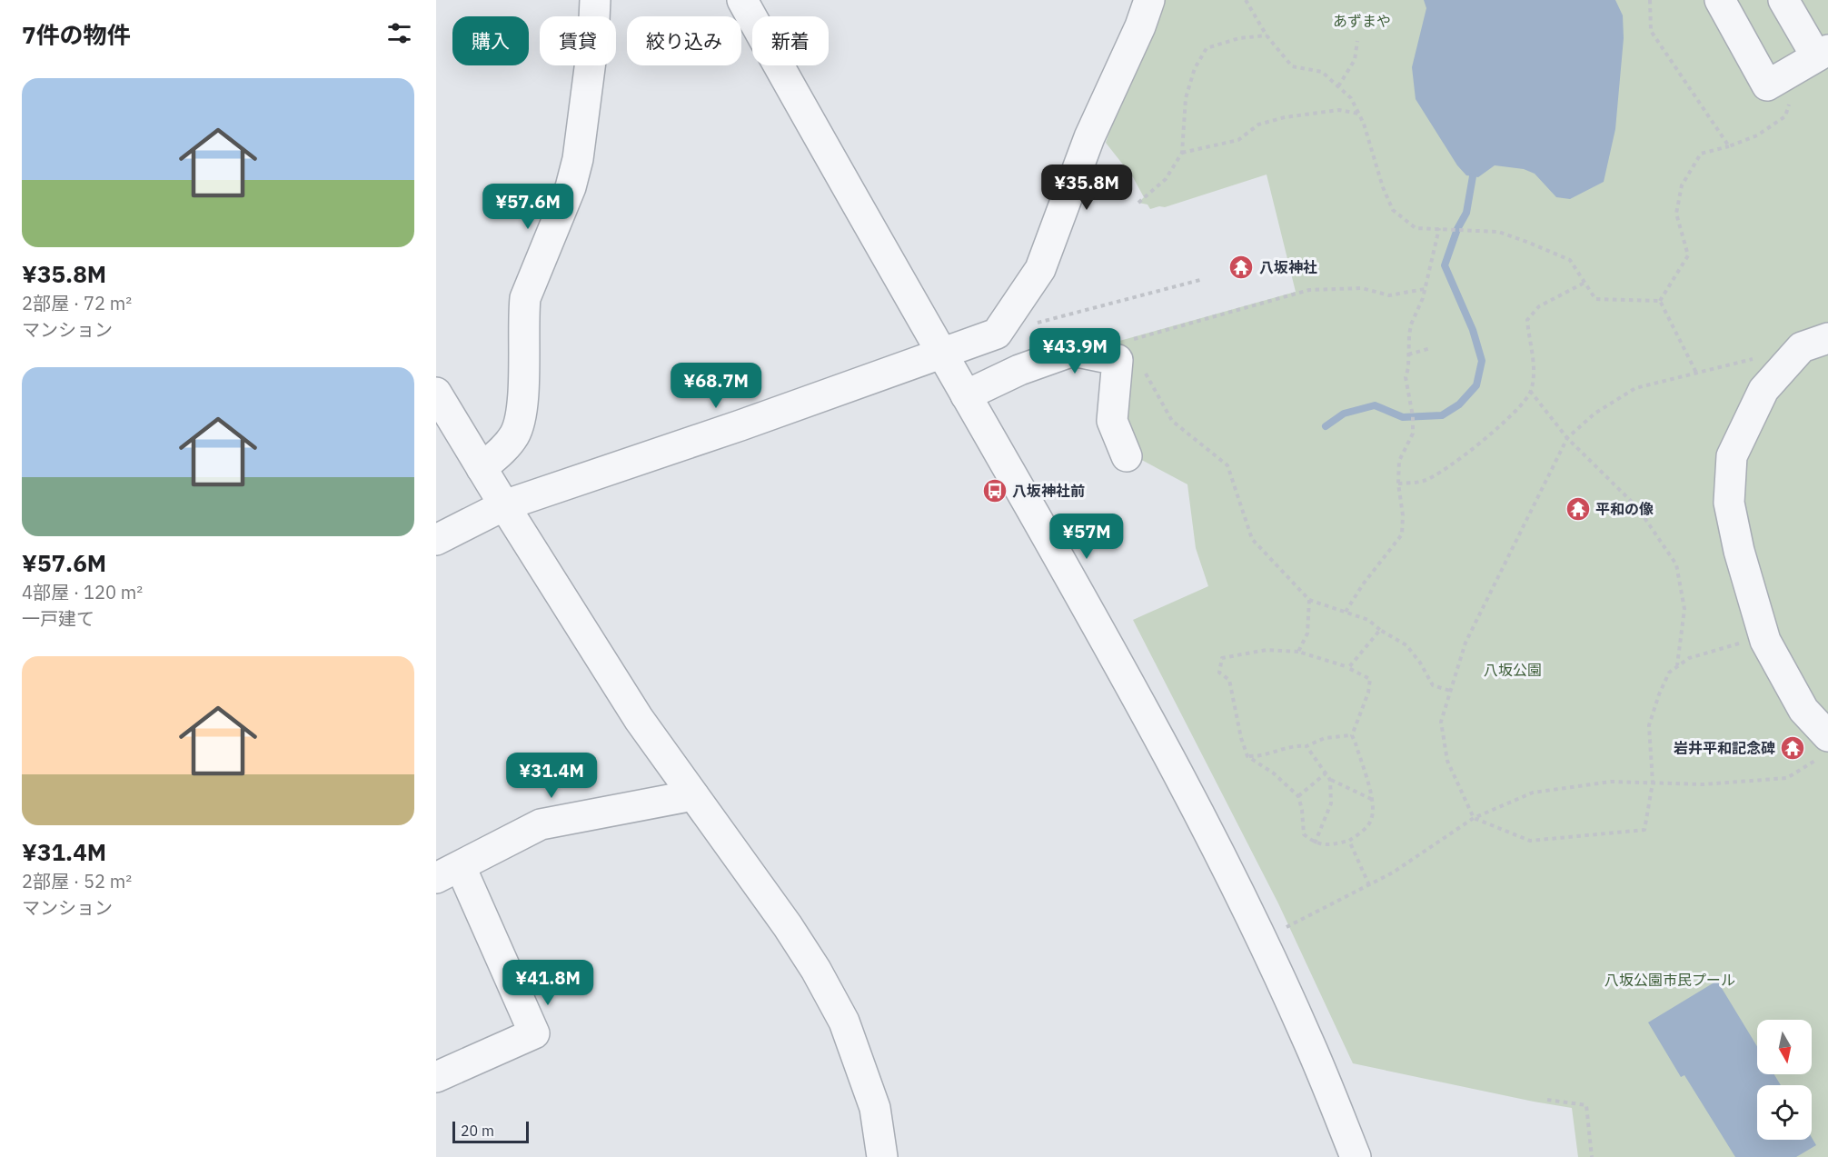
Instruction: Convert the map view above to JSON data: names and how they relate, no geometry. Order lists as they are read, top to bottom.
{
  "parks": ["あずまや", "八坂公園", "八坂公園市民プール"],
  "places": {
    "temple": ["八坂神社", "平和の像", "岩井平和記念碑"],
    "bus stop": ["八坂神社前"]
  },
  "scale_bar": "20 m",
  "north": "bottom",
  "page": {
    "heading": "7件の物件",
    "chip": [
      "購入",
      "賃貸",
      "絞り込み",
      "新着"
    ],
    "list": [
      {
        "name": "¥35.8M",
        "note": "2部屋 · 72 m² · マンション"
      },
      {
        "name": "¥57.6M",
        "note": "4部屋 · 120 m² · 一戸建て"
      },
      {
        "name": "¥31.4M",
        "note": "2部屋 · 52 m² · マンション"
      }
    ],
    "price": [
      "¥35.8M",
      "¥57.6M",
      "¥43.9M",
      "¥68.7M",
      "¥57M",
      "¥31.4M",
      "¥41.8M"
    ],
    "scale": "20 m"
  }
}
